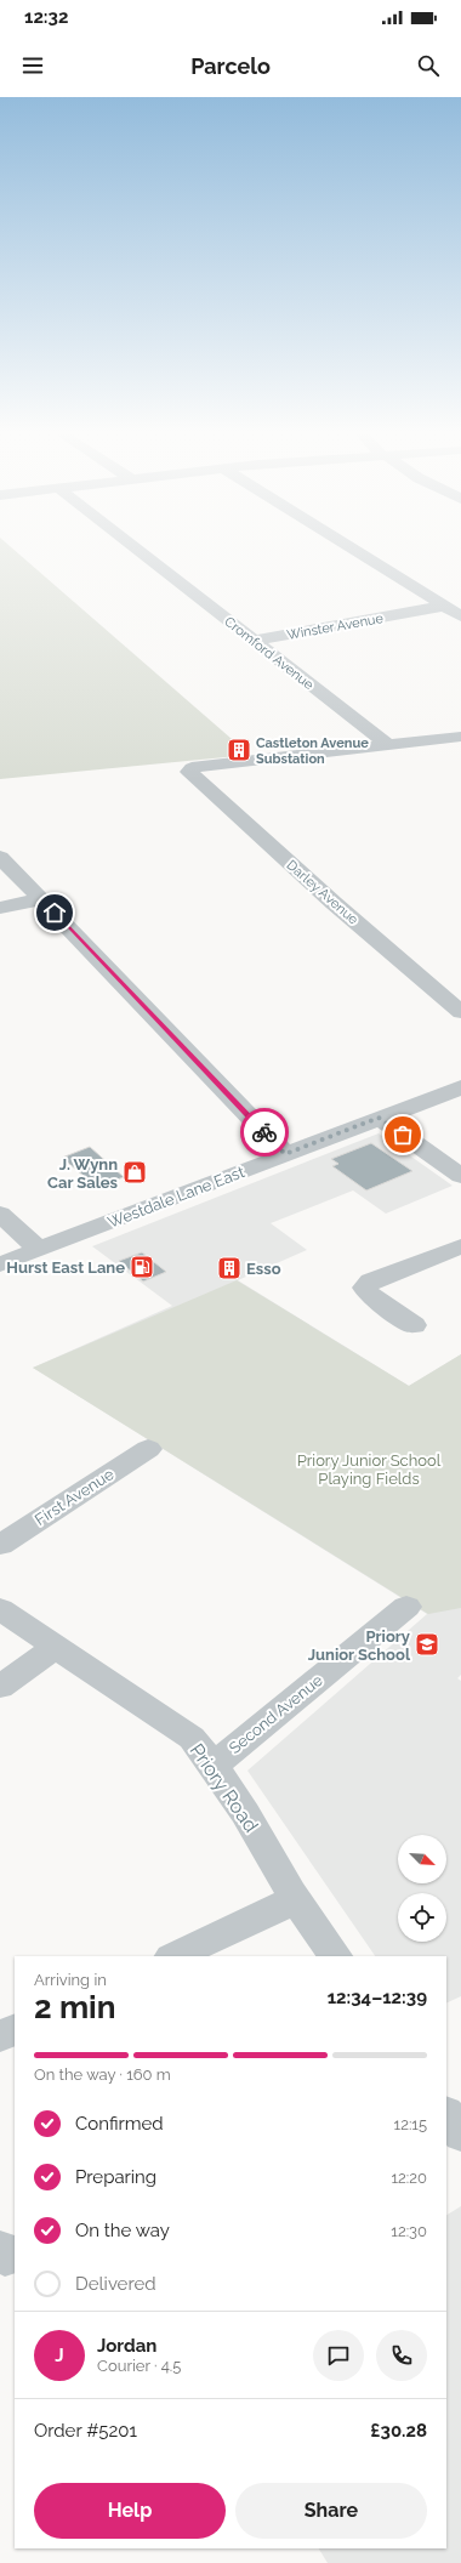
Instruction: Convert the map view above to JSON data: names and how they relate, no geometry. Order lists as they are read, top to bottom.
{
  "streets": {
    "street": [
      "Winster Avenue",
      "Cromford Avenue",
      "Darley Avenue",
      "Westdale Lane East",
      "First Avenue",
      "Second Avenue",
      "Priory Road"
    ]
  },
  "crossings": [
    ["Winster Avenue", "Cromford Avenue"],
    ["Cromford Avenue", "Darley Avenue"],
    ["Second Avenue", "Priory Road"]
  ],
  "parks": ["Priory Junior School Playing Fields"],
  "places": {
    "building": ["Castleton Avenue Substation", "Esso"],
    "shop": ["J. Wynn Car Sales"],
    "fuel station": ["Hurst East Lane"],
    "school or university": ["Priory Junior School"]
  },
  "north": "bottom right",
  "page": {
    "status": "12:32",
    "header": "Parcelo",
    "heading": ["2 min", "Arriving in", "12:34–12:39"],
    "panel": [
      "Jordan",
      "Courier · 4.5",
      "Order #5201",
      "£30.28"
    ],
    "bar": "On the way · 160 m",
    "list": [
      ["Confirmed", "12:15"],
      ["Preparing", "12:20"],
      ["On the way", "12:30"],
      "Delivered"
    ],
    "round": "J",
    "buttons": ["Help", "Share"]
  }
}
